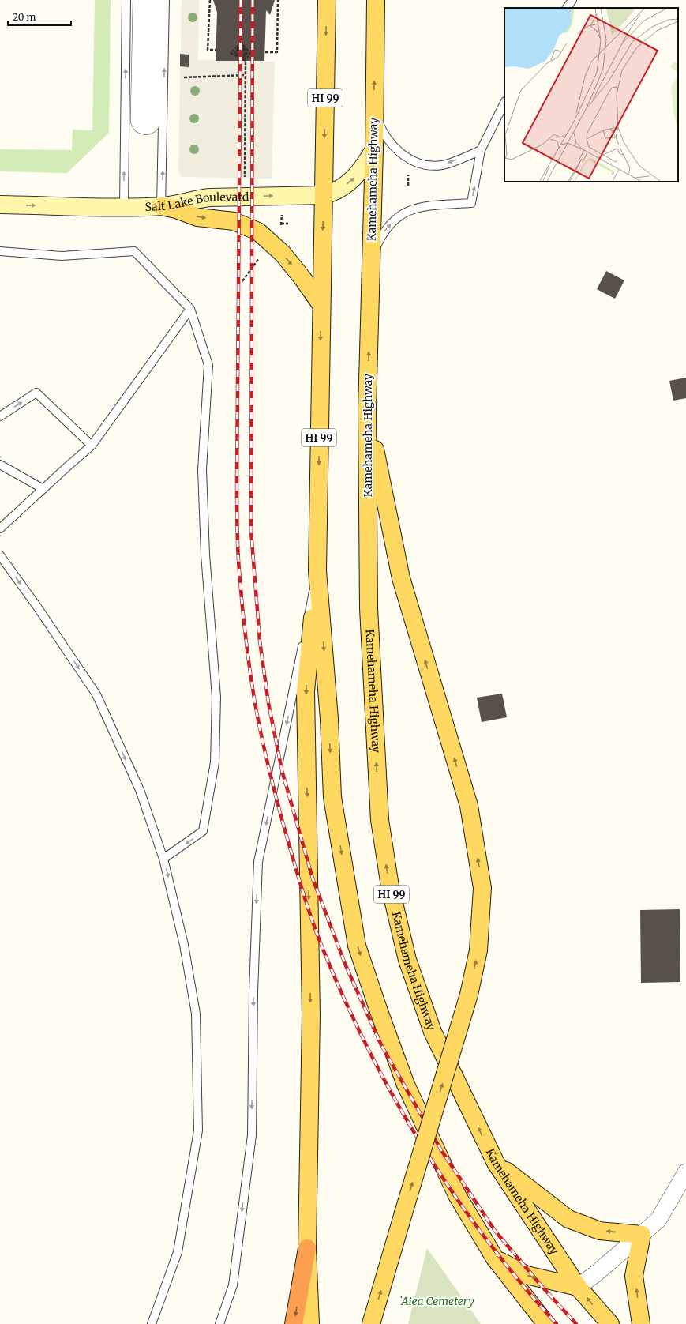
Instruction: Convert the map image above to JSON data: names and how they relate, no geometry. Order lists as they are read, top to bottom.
{
  "streets": {
    "main road": ["HI 99", "Kamehameha Highway", "Salt Lake Boulevard"]
  },
  "crossings": [
    ["HI 99", "Salt Lake Boulevard"],
    ["Kamehameha Highway", "Salt Lake Boulevard"]
  ],
  "one_way": ["Salt Lake Boulevard"],
  "parks": ["ʻAiea Cemetery"],
  "scale_bar": "20 m"
}
